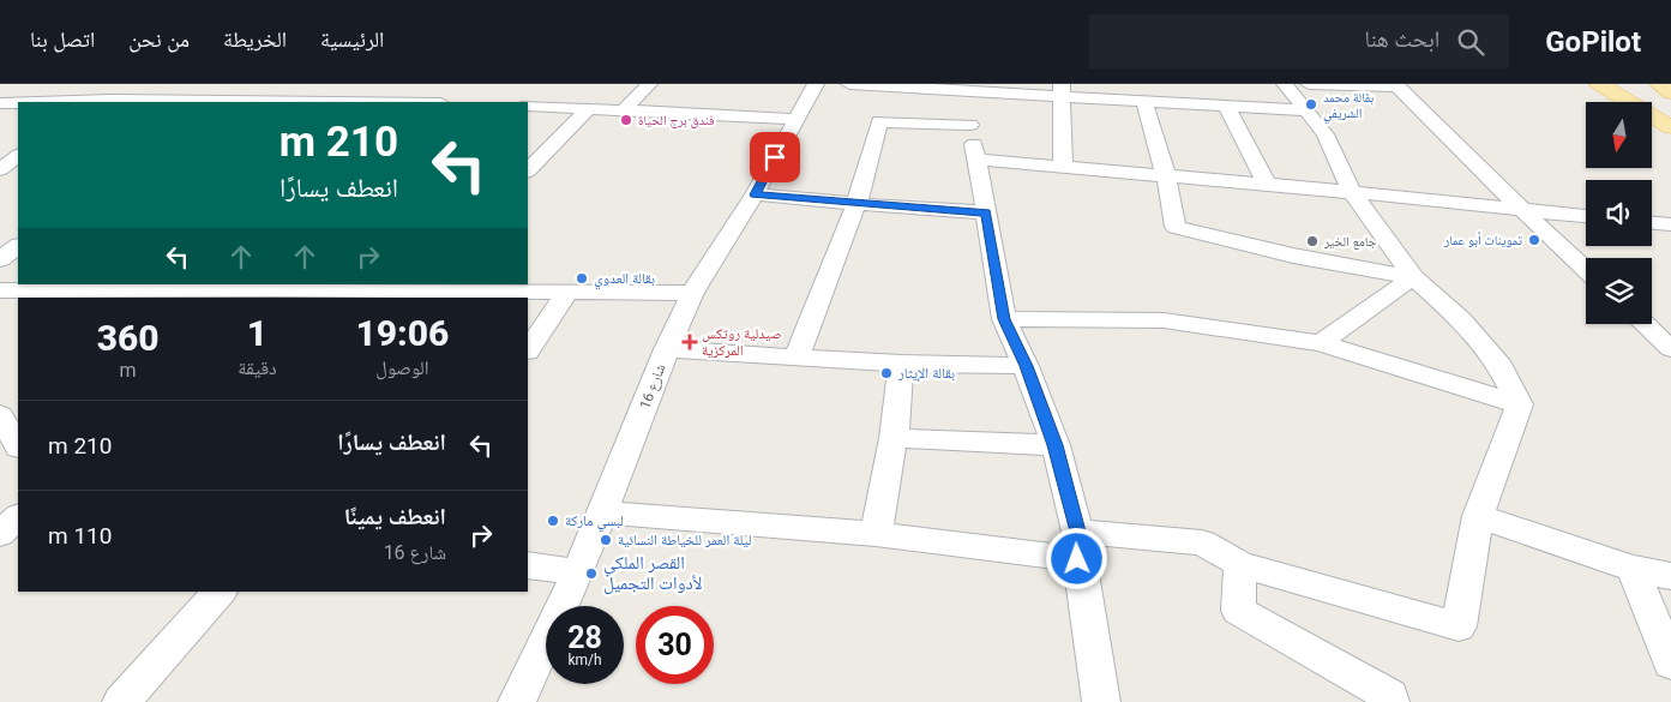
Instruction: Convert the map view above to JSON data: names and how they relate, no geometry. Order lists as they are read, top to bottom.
{
  "streets": {
    "street": ["شارع 16"]
  },
  "places": {
    "other": [
      "بقالة محمد الشريفي",
      "فندق برج الحياة",
      "تموينات أبو عمار",
      "جامع الخير",
      "بقالة العدوي",
      "بقالة الإيثار",
      "لبسي ماركة",
      "ليلة العمر للخياطة النسائية",
      "القصر الملكي لأدوات التجميل"
    ],
    "health": ["صيدلية روتكس المركزية"]
  },
  "north": "bottom",
  "page": {
    "header": "GoPilot",
    "search": "ابحث هنا",
    "nav": [
      "الرئيسية",
      "الخريطة",
      "من نحن",
      "اتصل بنا"
    ],
    "turn": ["210 m", "انعطف يسارًا"],
    "eta": [
      "19:06",
      "الوصول",
      "1",
      "دقيقة",
      "360",
      "m"
    ],
    "list": [
      {
        "name": "انعطف يسارًا",
        "value": "210 m"
      },
      {
        "name": "انعطف يمينًا",
        "note": "شارع 16",
        "value": "110 m"
      }
    ],
    "speed": "28 km/h",
    "limit": "30"
  }
}
